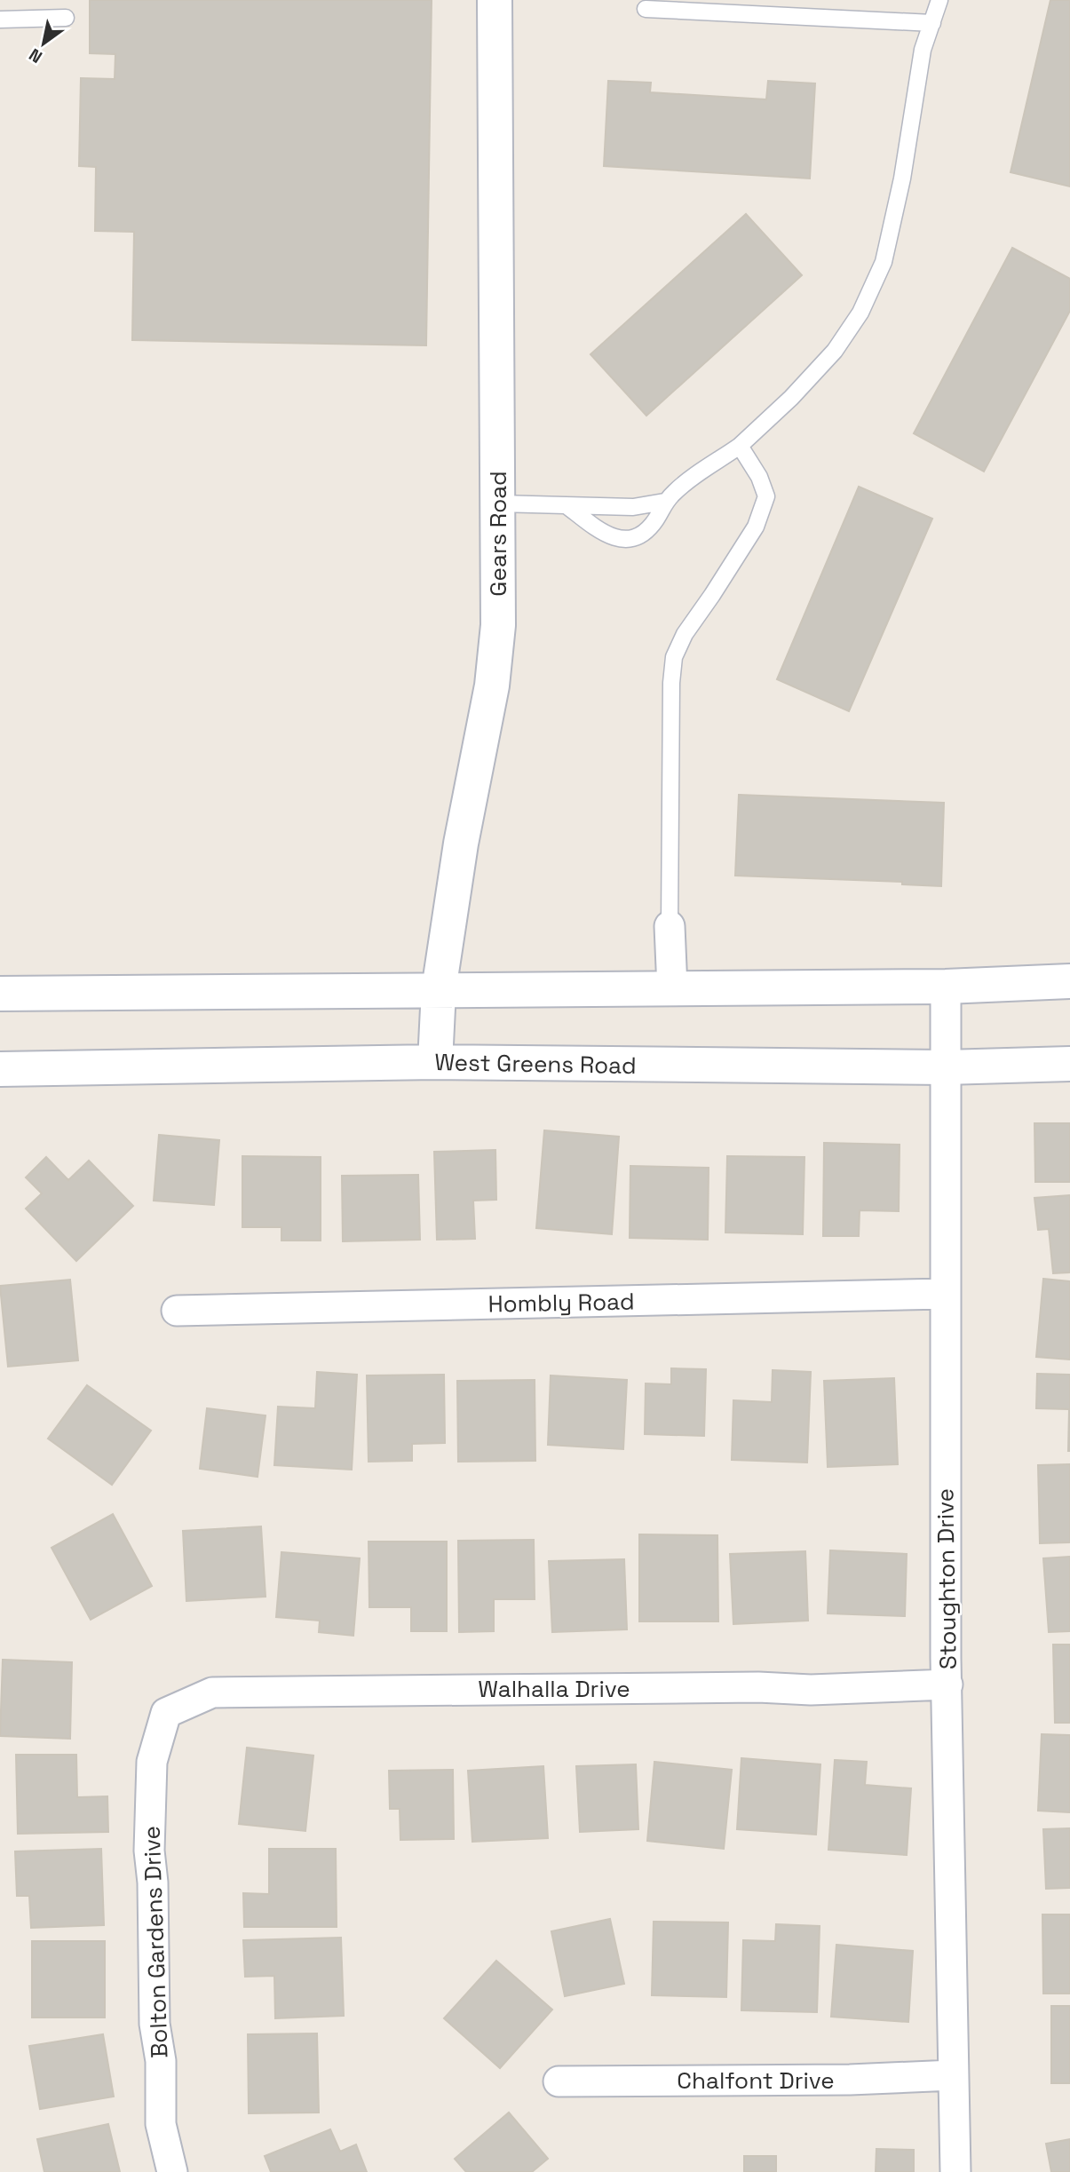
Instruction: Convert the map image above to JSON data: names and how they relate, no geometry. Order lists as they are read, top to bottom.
{
  "streets": {
    "main road": ["Gears Road", "West Greens Road"],
    "street": [
      "Hombly Road",
      "Stoughton Drive",
      "Walhalla Drive",
      "Bolton Gardens Drive",
      "Chalfont Drive"
    ]
  },
  "crossings": [
    ["Gears Road", "West Greens Road"],
    ["West Greens Road", "Stoughton Drive"],
    ["Hombly Road", "Stoughton Drive"],
    ["Stoughton Drive", "Walhalla Drive"],
    ["Stoughton Drive", "Chalfont Drive"],
    ["Walhalla Drive", "Bolton Gardens Drive"]
  ],
  "north": "bottom left"
}
